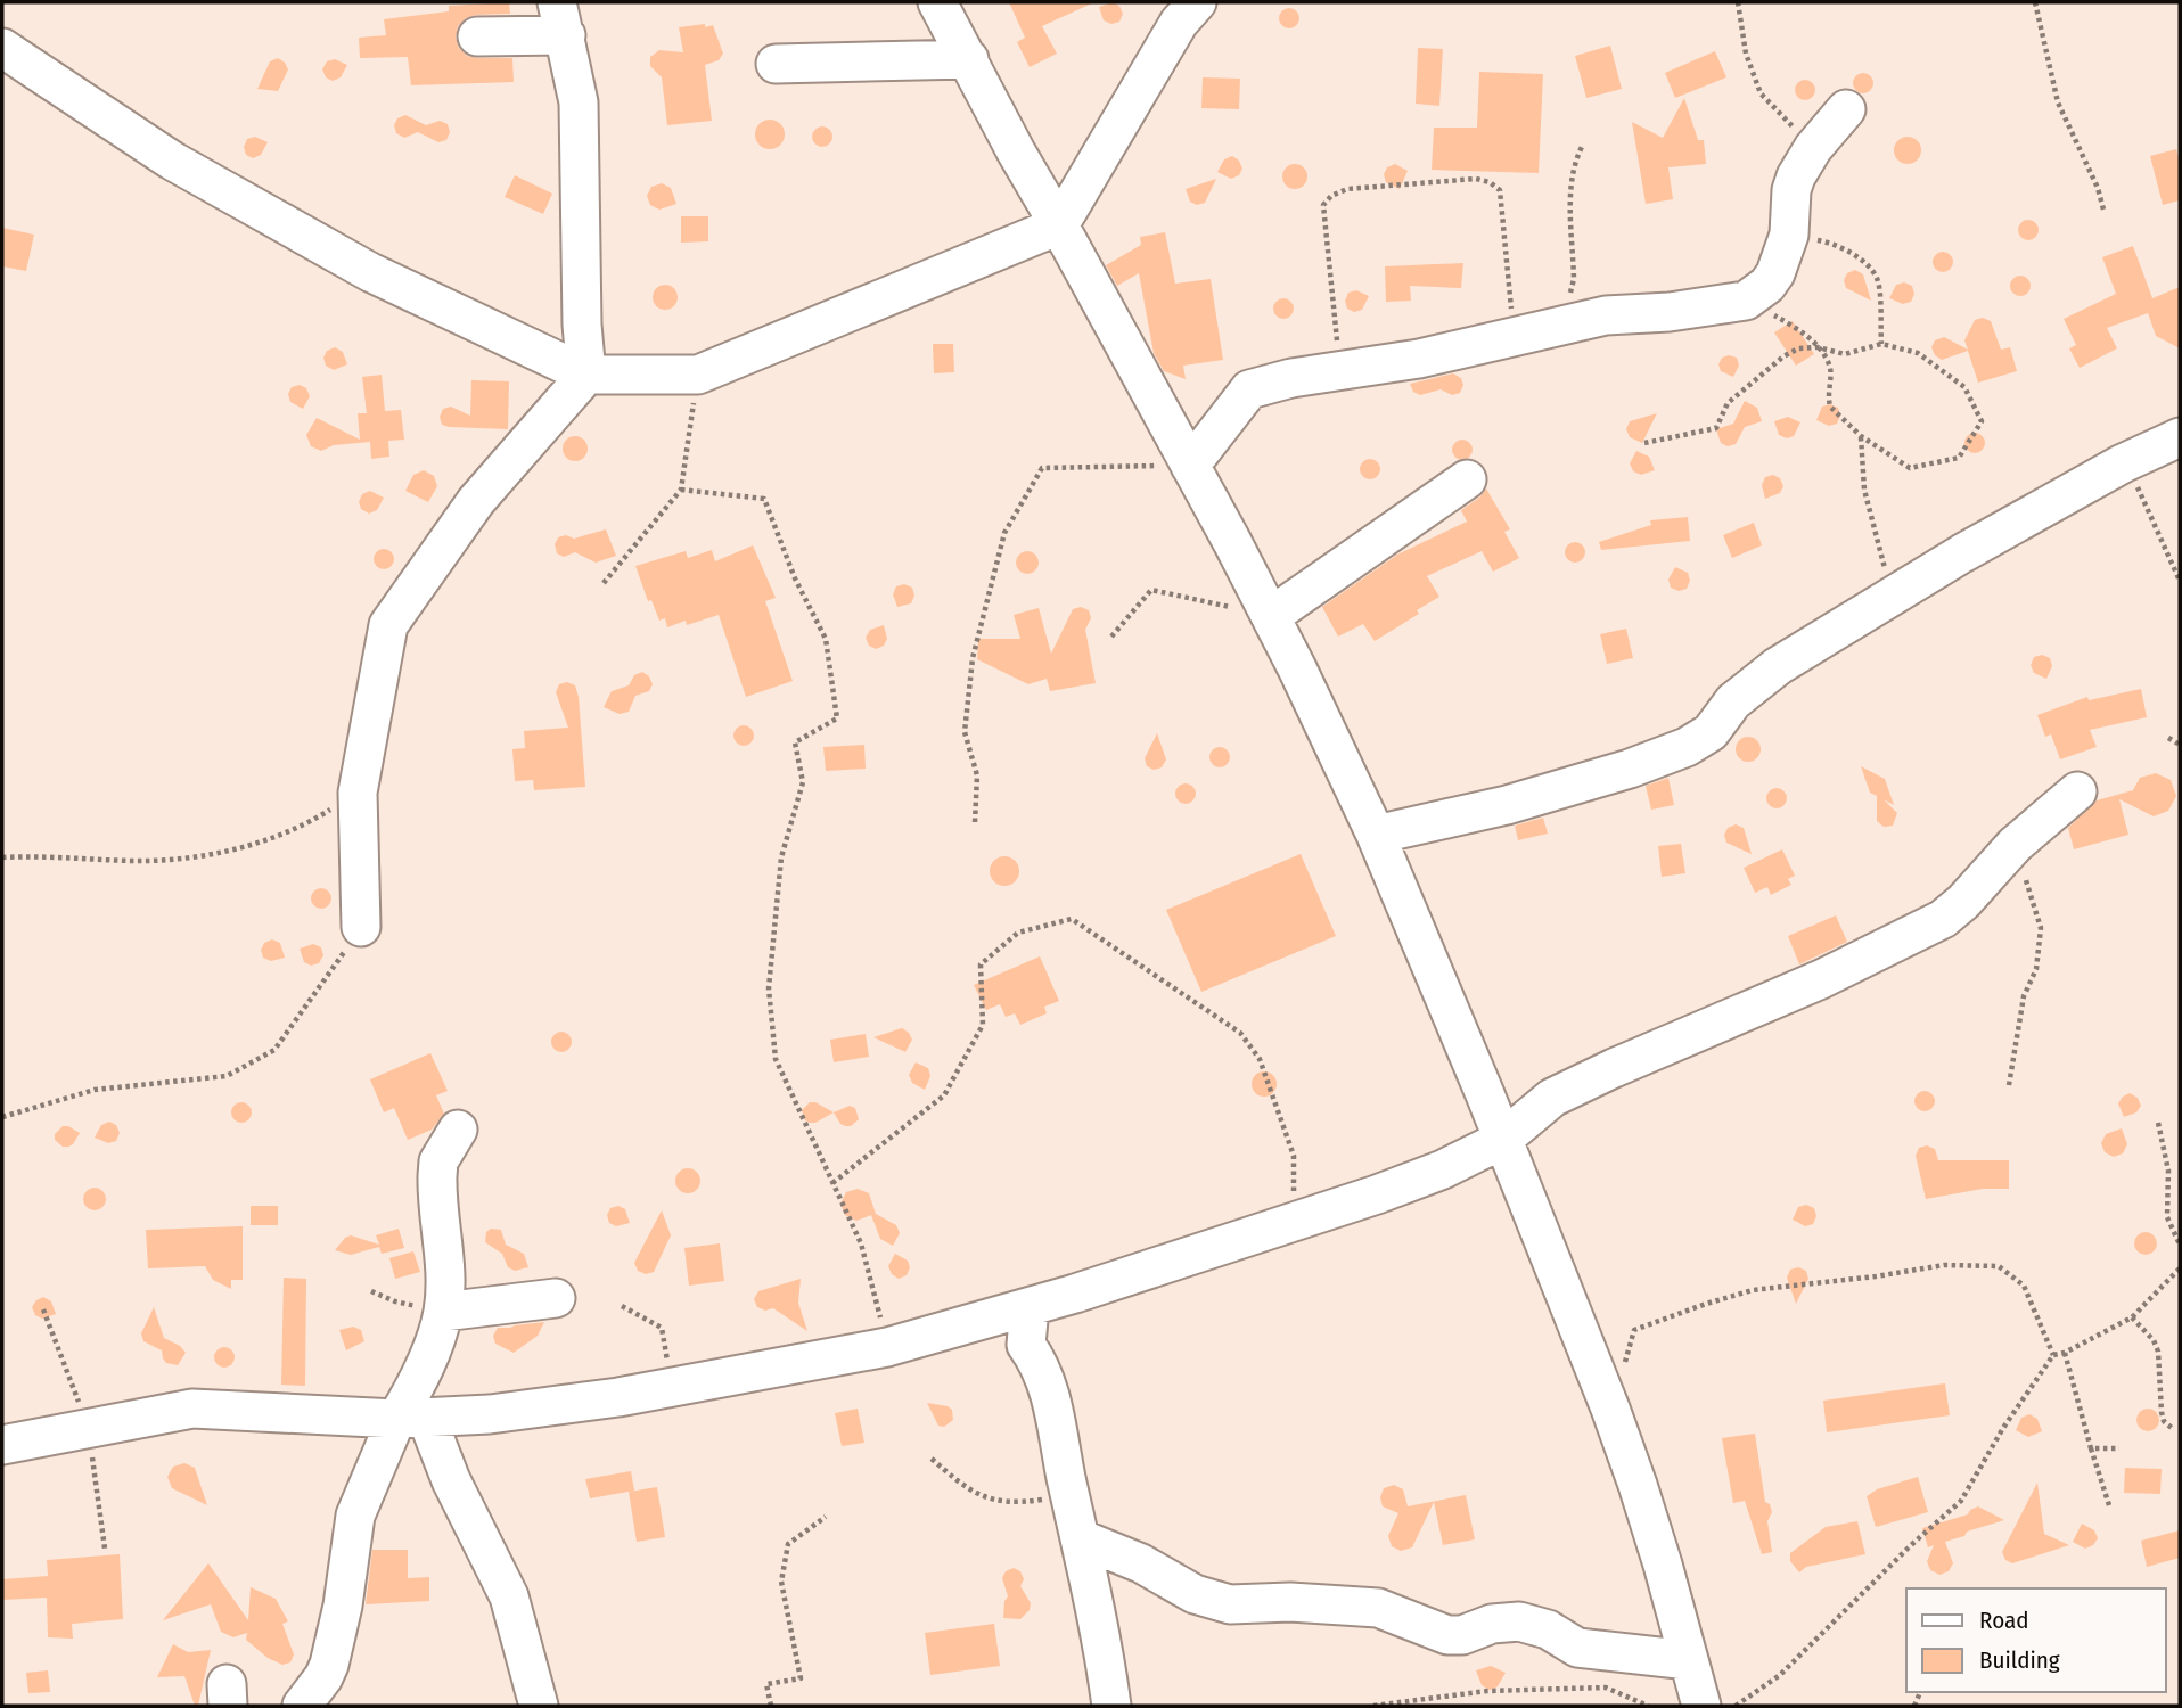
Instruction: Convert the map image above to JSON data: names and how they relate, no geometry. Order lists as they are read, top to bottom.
{
  "legend": ["Road", "Building"]
}
